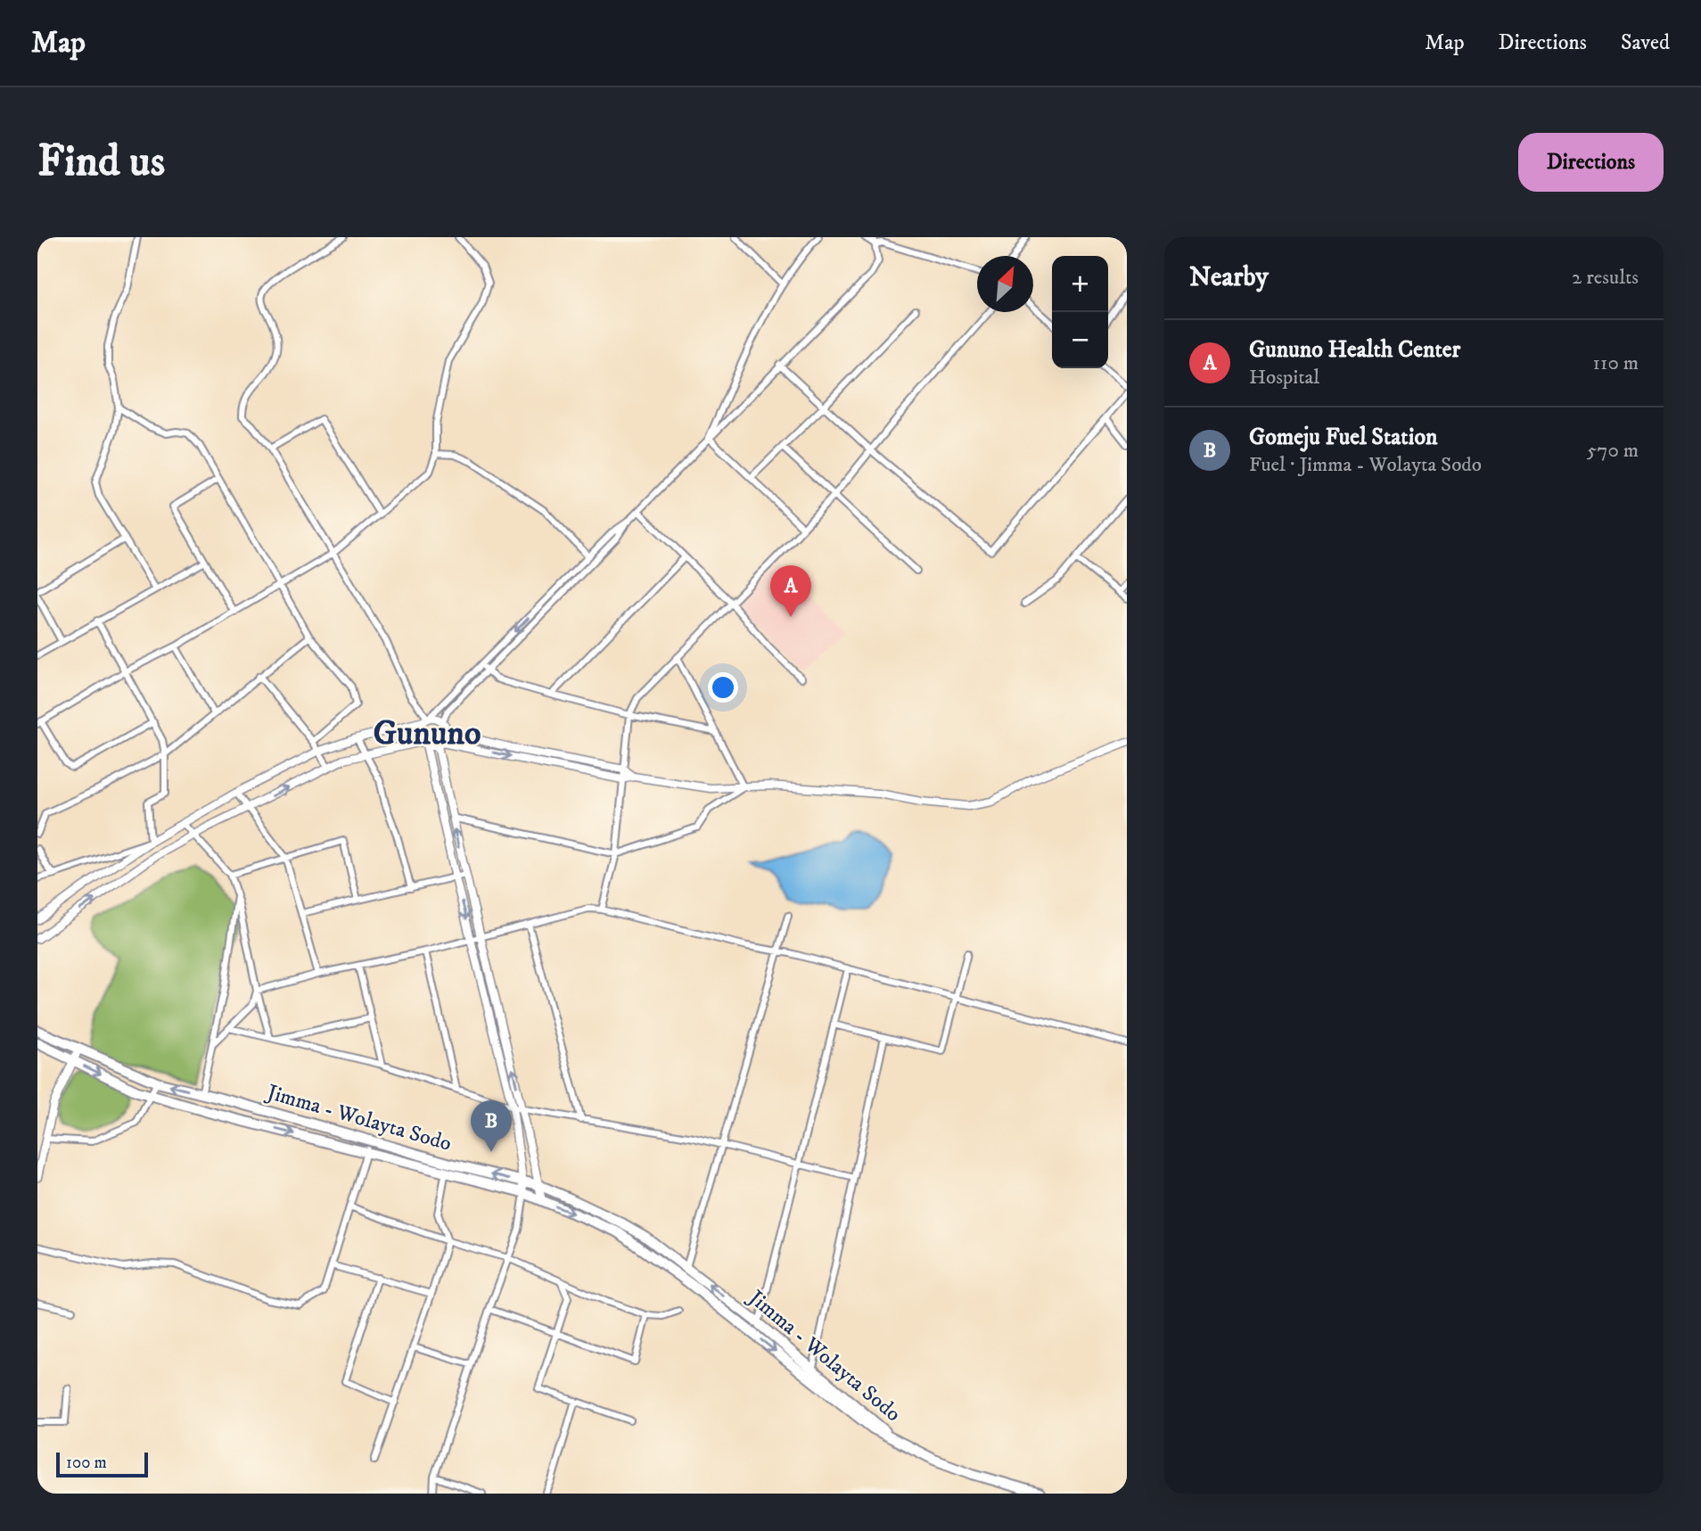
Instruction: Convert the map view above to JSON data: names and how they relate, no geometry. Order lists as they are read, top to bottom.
{
  "streets": {
    "highway": ["Jimma - Wolayta Sodo"]
  },
  "districts": ["Gununo"],
  "scale_bar": "100 m",
  "north": "top right",
  "page": {
    "header": "Map",
    "nav": ["Map", "Directions", "Saved"],
    "buttons": "Directions",
    "title": "Find us",
    "heading": ["Nearby", "2 results"],
    "map_buttons": ["+", "−"],
    "list": [
      {
        "mark": "A",
        "name": "Gununo Health Center",
        "note": "Hospital",
        "value": "110 m"
      },
      {
        "mark": "B",
        "name": "Gomeju Fuel Station",
        "note": "Fuel · Jimma - Wolayta Sodo",
        "value": "570 m"
      }
    ],
    "pins": ["A", "B"],
    "scale": "100 m"
  }
}
